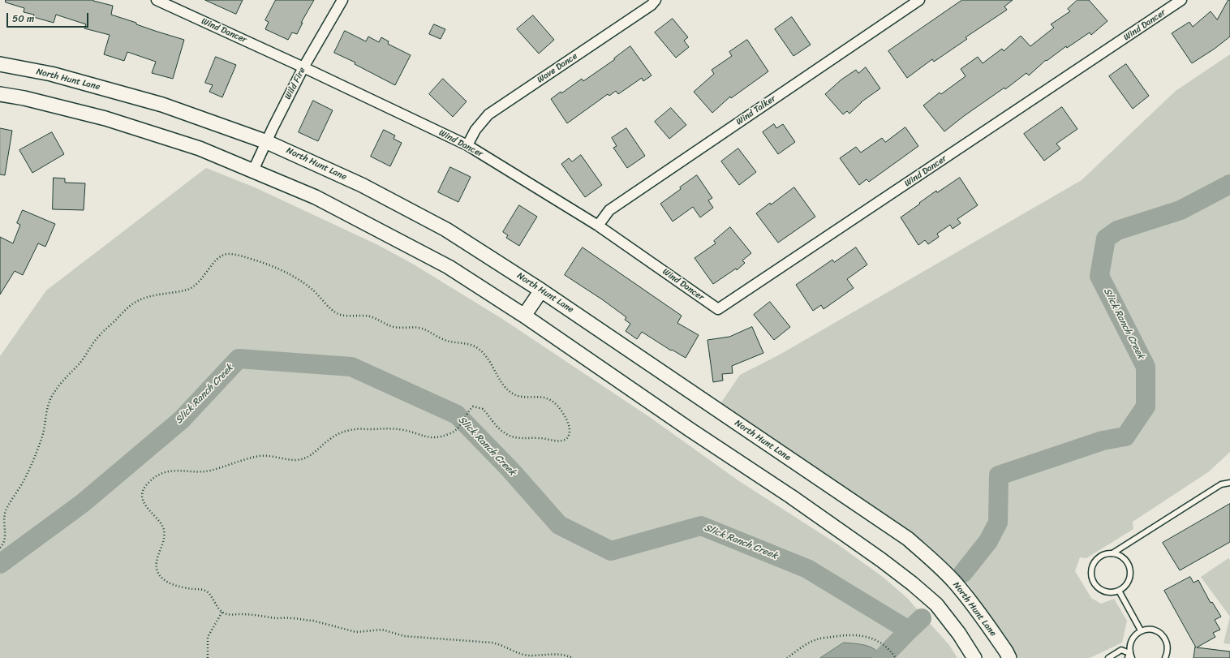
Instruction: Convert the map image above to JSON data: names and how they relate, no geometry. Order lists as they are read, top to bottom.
{
  "streets": {
    "main road": ["North Hunt Lane"],
    "street": [
      "Wind Dancer",
      "Wave Dance",
      "Wild Fire",
      "Wind Talker"
    ]
  },
  "crossings": [
    ["Wind Dancer", "Wave Dance"],
    ["Wind Dancer", "Wild Fire"],
    ["Wind Dancer", "Wind Talker"],
    ["North Hunt Lane", "Wild Fire"]
  ],
  "water": ["Slick Ranch Creek"],
  "scale_bar": "50 m"
}
